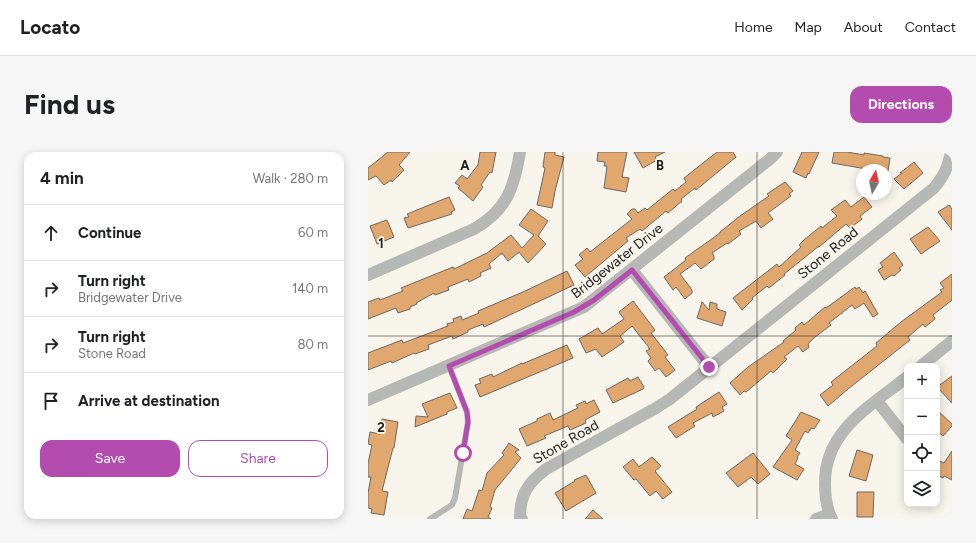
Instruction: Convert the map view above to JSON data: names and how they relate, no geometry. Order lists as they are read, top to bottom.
{
  "streets": {
    "street": ["Stone Road", "Bridgewater Drive"]
  },
  "north": "top",
  "page": {
    "header": "Locato",
    "nav": [
      "Home",
      "Map",
      "About",
      "Contact"
    ],
    "buttons": [
      "Directions",
      ["Save", "Share"]
    ],
    "title": "Find us",
    "heading": ["4 min", "Walk · 280 m"],
    "list": [
      ["Continue", "60 m"],
      ["Turn right", "Bridgewater Drive", "140 m"],
      ["Turn right", "Stone Road", "80 m"],
      "Arrive at destination"
    ],
    "map_buttons": ["+", "−"]
  },
  "grid": {
    "columns": ["A", "B"],
    "rows": ["1", "2"]
  }
}
